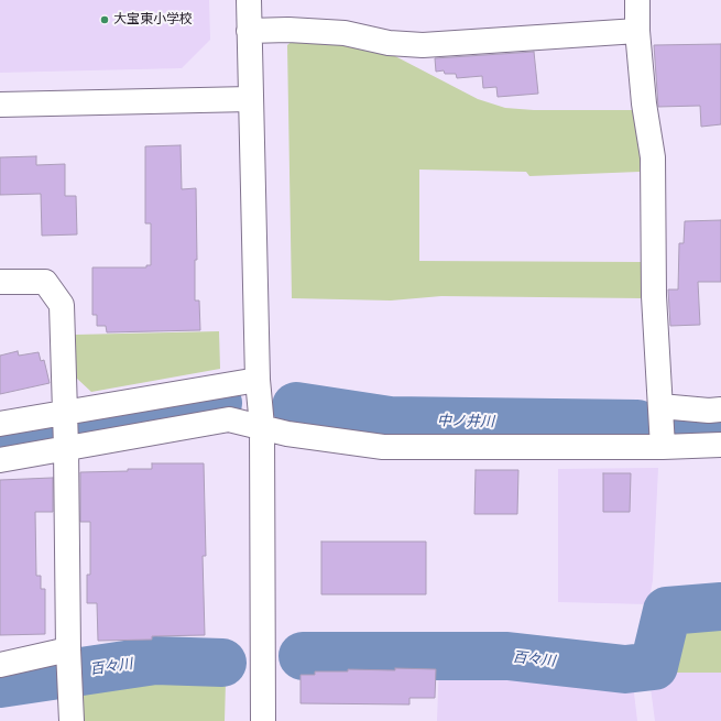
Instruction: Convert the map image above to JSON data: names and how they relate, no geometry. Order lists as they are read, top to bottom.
{
  "water": ["中ノ井川", "百々川"],
  "places": ["大宝東小学校"]
}
